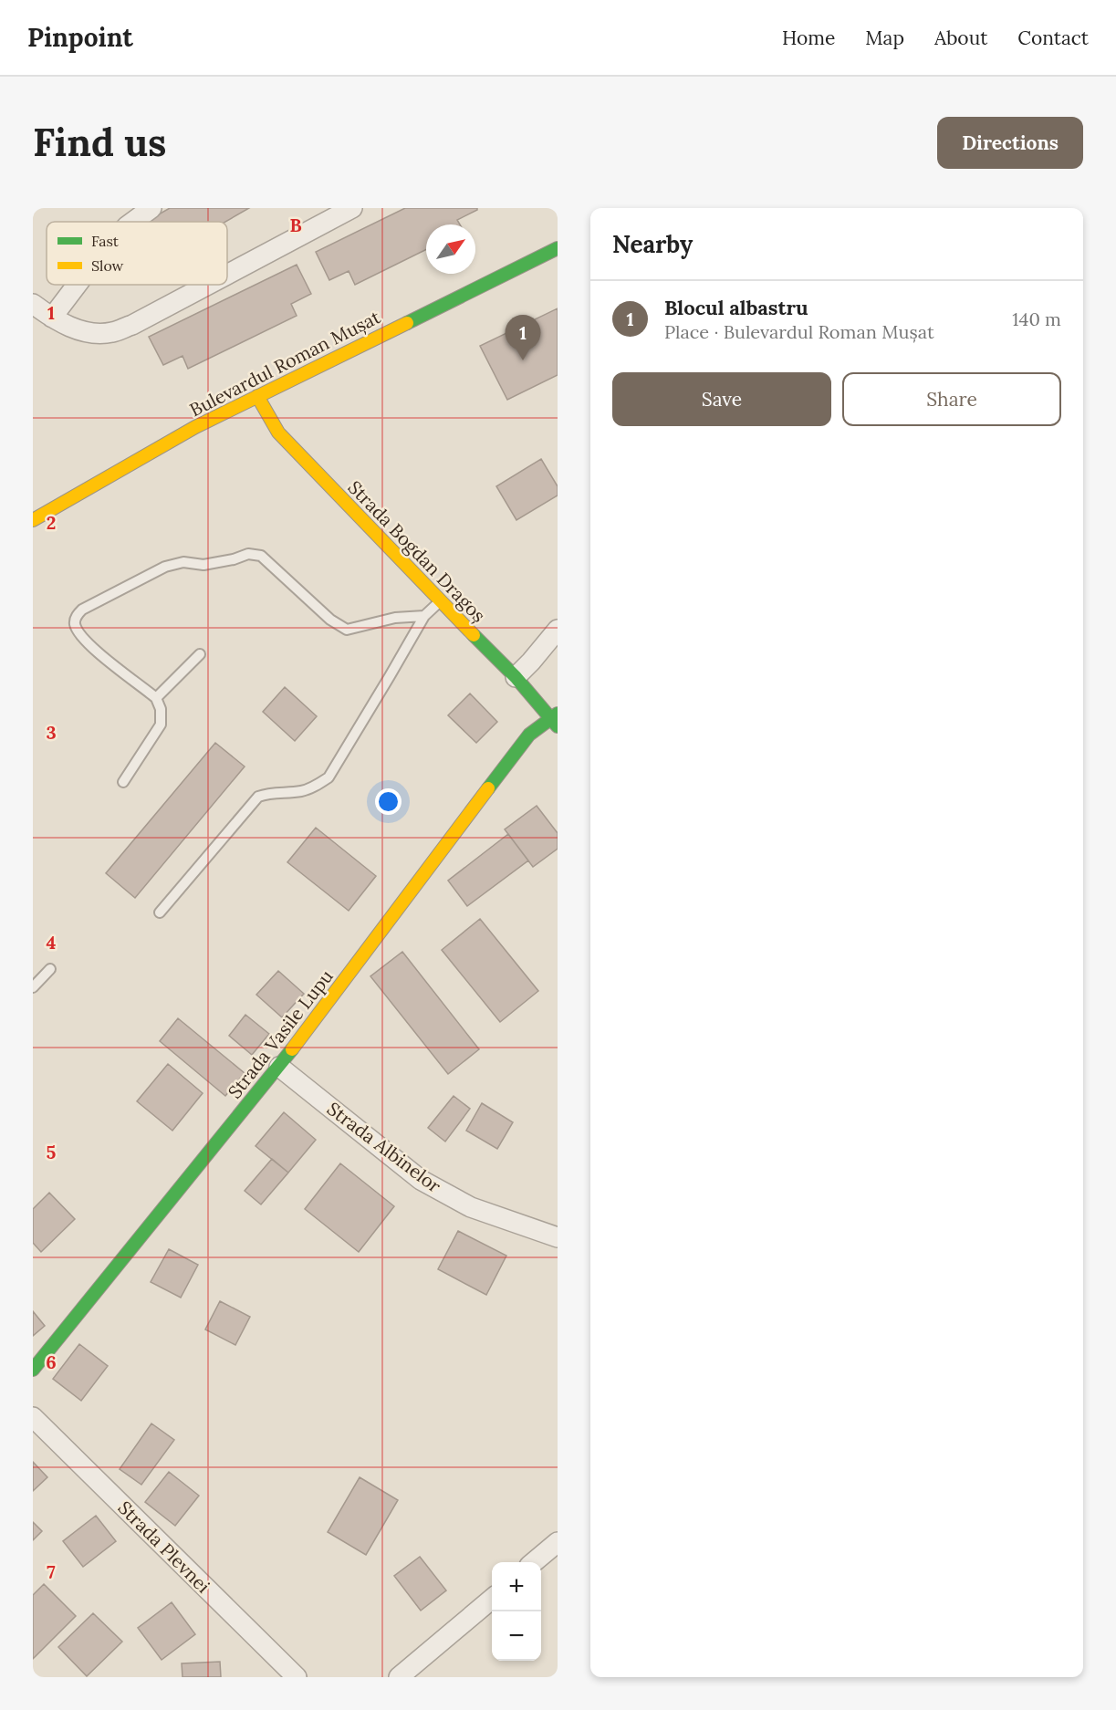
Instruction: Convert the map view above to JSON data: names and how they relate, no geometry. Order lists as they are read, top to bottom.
{
  "streets": {
    "main road": ["Bulevardul Roman Mușat", "Strada Bogdan Dragoș", "Strada Vasile Lupu"],
    "street": ["Strada Albinelor", "Strada Plevnei"]
  },
  "crossings": [
    ["Bulevardul Roman Mușat", "Strada Bogdan Dragoș"],
    ["Strada Bogdan Dragoș", "Strada Vasile Lupu"],
    ["Strada Vasile Lupu", "Strada Albinelor"]
  ],
  "legend": ["Fast", "Slow"],
  "north": "top right",
  "page": {
    "header": "Pinpoint",
    "nav": [
      "Home",
      "Map",
      "About",
      "Contact"
    ],
    "buttons": [
      "Directions",
      ["Save", "Share"]
    ],
    "title": "Find us",
    "heading": "Nearby",
    "list": [
      {
        "mark": "1",
        "name": "Blocul albastru",
        "note": "Place · Bulevardul Roman Mușat",
        "value": "140 m"
      }
    ],
    "pins": "1",
    "map_buttons": ["+", "−"]
  },
  "grid": {
    "columns": ["B"],
    "rows": [
      "1",
      "2",
      "3",
      "4",
      "5",
      "6",
      "7"
    ]
  }
}
